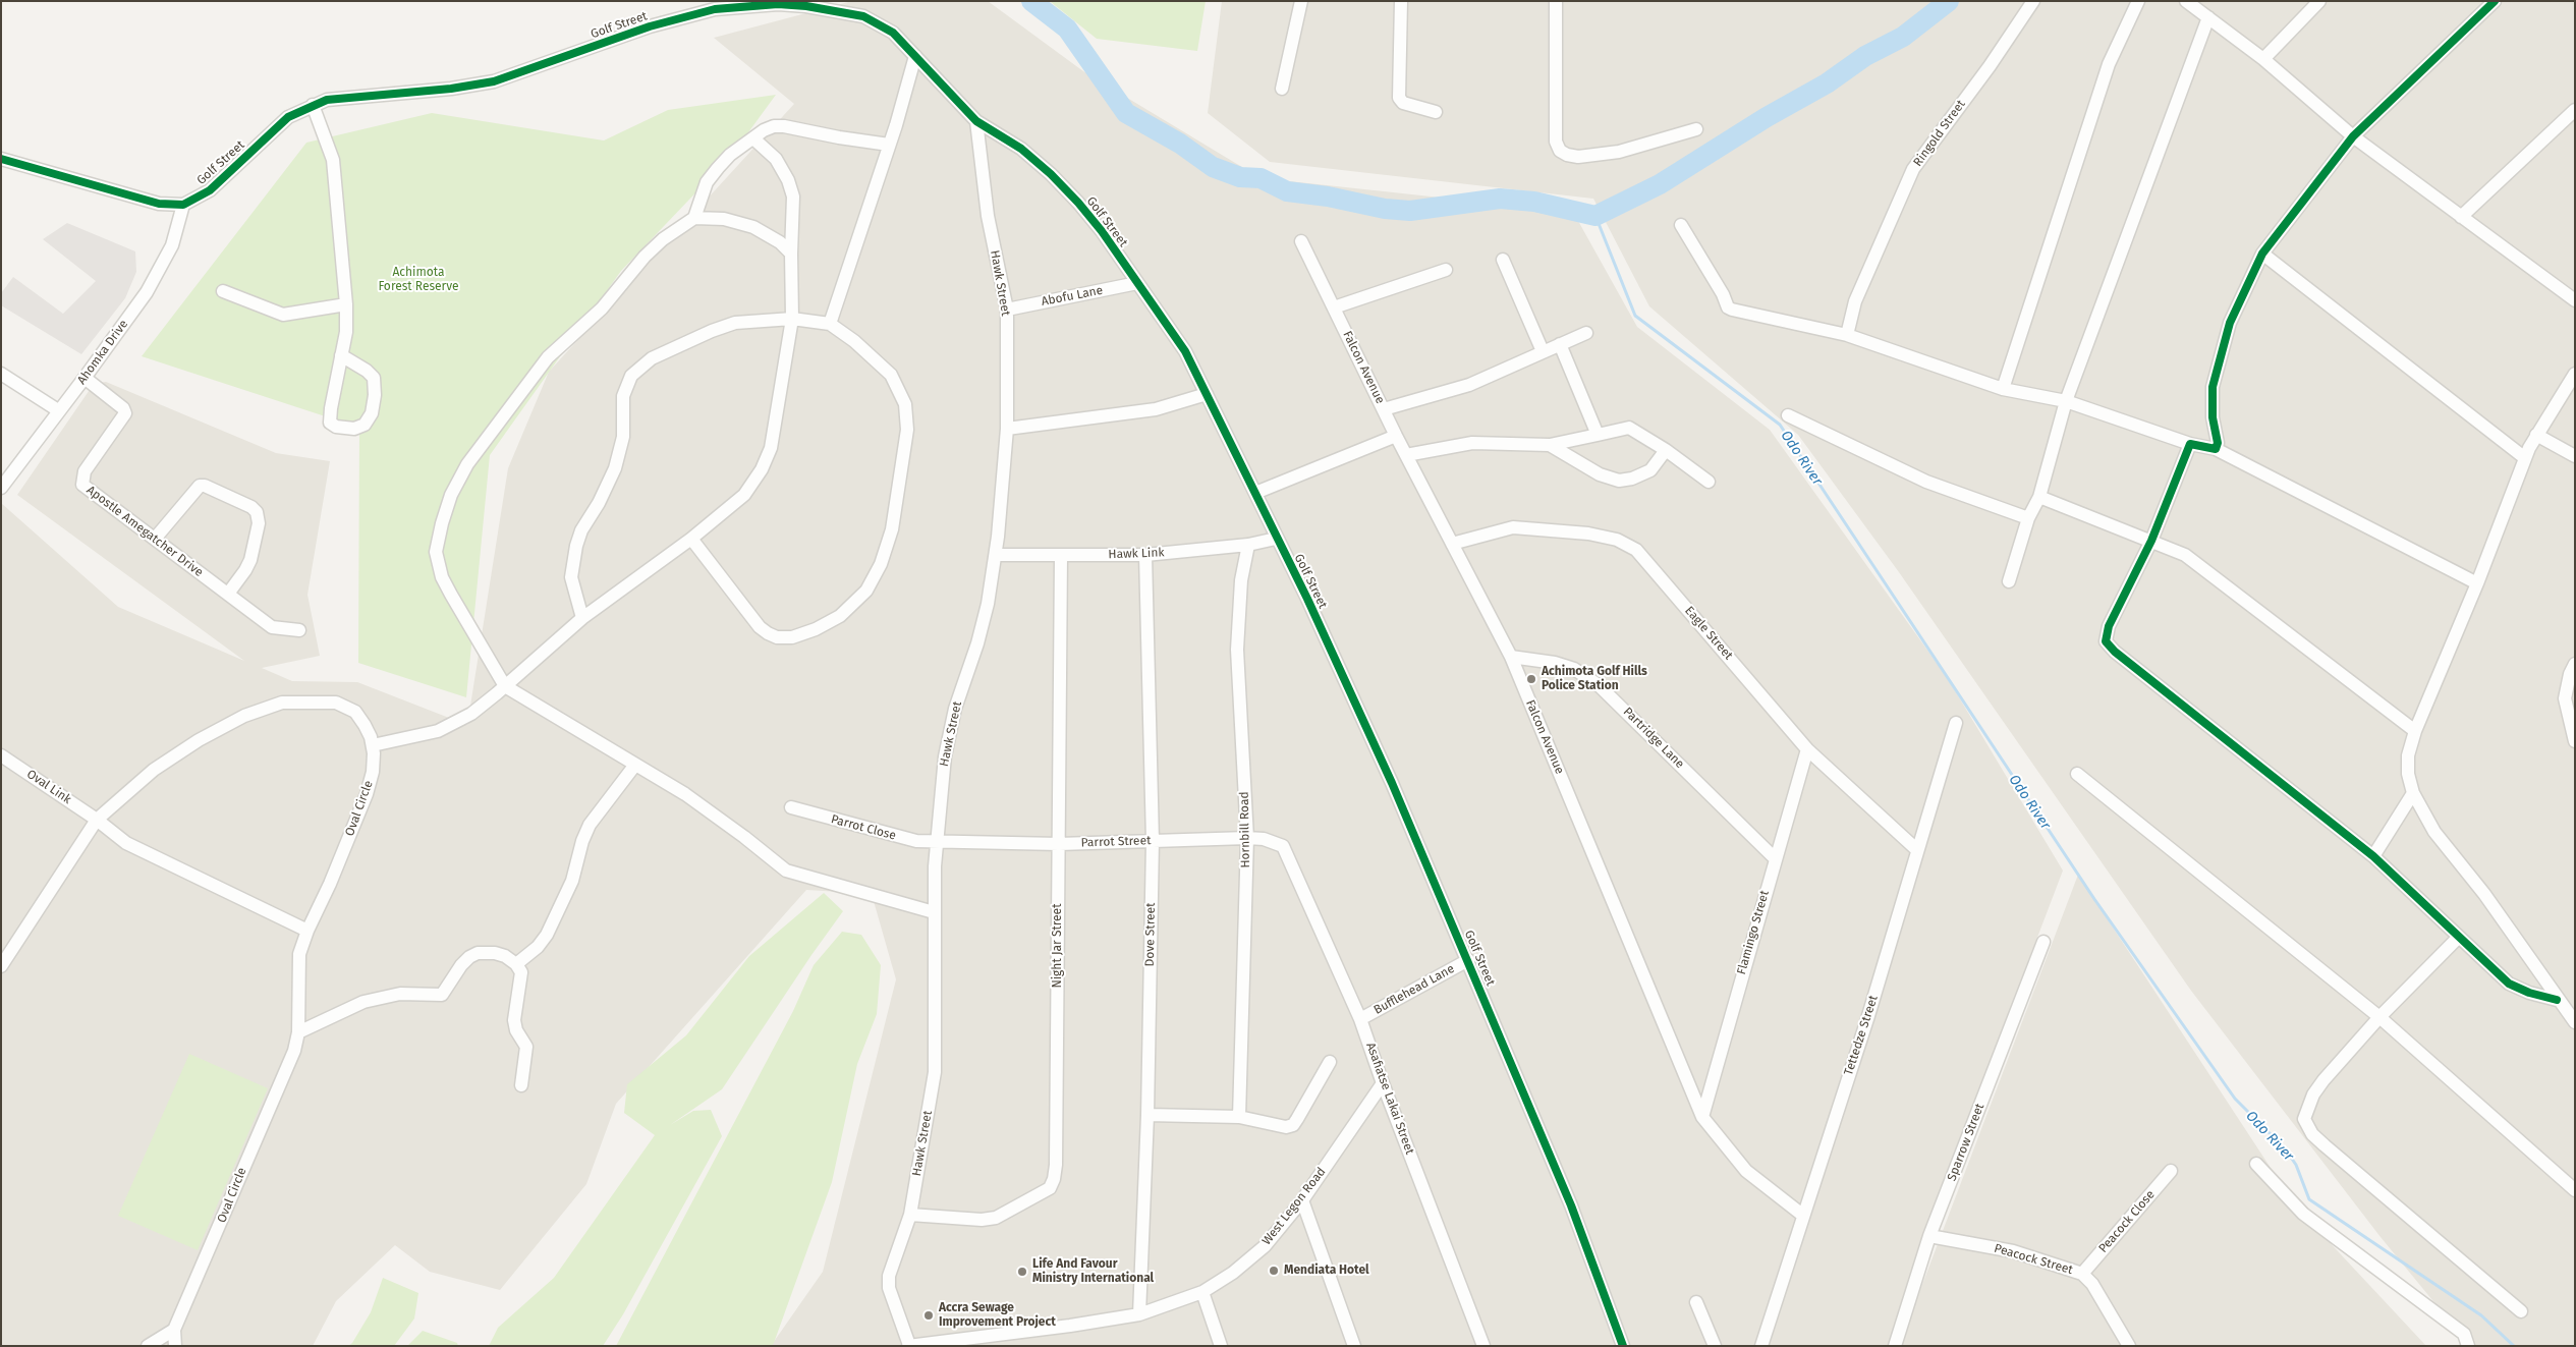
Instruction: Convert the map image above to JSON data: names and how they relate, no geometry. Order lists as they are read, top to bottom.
{
  "streets": {
    "street": [
      "Golf Street",
      "Ringold Street",
      "Hawk Street",
      "Abofu Lane",
      "Ahomka Drive",
      "Falcon Avenue",
      "Apostle Amegatcher Drive",
      "Hawk Link",
      "Eagle Street",
      "Partridge Lane",
      "Oval Link",
      "Oval Circle",
      "Parrot Close",
      "Hornbill Road",
      "Parrot Street",
      "Flamingo Street",
      "Dove Street",
      "Night Jar Street",
      "Bufflehead Lane",
      "Tettedze Street",
      "Asafiatse Lakai Street",
      "Sparrow Street",
      "West Legon Road",
      "Peacock Close",
      "Peacock Street"
    ]
  },
  "crossings": [
    ["Golf Street", "Hawk Street"],
    ["Golf Street", "Abofu Lane"],
    ["Golf Street", "Ahomka Drive"],
    ["Golf Street", "Hawk Link"],
    ["Golf Street", "Bufflehead Lane"],
    ["Hawk Street", "Abofu Lane"],
    ["Hawk Street", "Hawk Link"],
    ["Hawk Street", "Parrot Close"],
    ["Hawk Street", "Parrot Street"],
    ["Hawk Street", "Night Jar Street"],
    ["Hawk Street", "West Legon Road"],
    ["Ahomka Drive", "Apostle Amegatcher Drive"],
    ["Falcon Avenue", "Eagle Street"],
    ["Falcon Avenue", "Partridge Lane"],
    ["Falcon Avenue", "Flamingo Street"],
    ["Falcon Avenue", "Tettedze Street"],
    ["Hawk Link", "Hornbill Road"],
    ["Hawk Link", "Dove Street"],
    ["Hawk Link", "Night Jar Street"],
    ["Eagle Street", "Flamingo Street"],
    ["Eagle Street", "Tettedze Street"],
    ["Partridge Lane", "Flamingo Street"],
    ["Oval Link", "Oval Circle"],
    ["Parrot Close", "Parrot Street"],
    ["Hornbill Road", "Parrot Street"],
    ["Parrot Street", "Dove Street"],
    ["Parrot Street", "Night Jar Street"],
    ["Parrot Street", "Asafiatse Lakai Street"],
    ["Dove Street", "West Legon Road"],
    ["Bufflehead Lane", "Asafiatse Lakai Street"],
    ["Asafiatse Lakai Street", "West Legon Road"],
    ["Sparrow Street", "Peacock Street"],
    ["Peacock Close", "Peacock Street"]
  ],
  "water": ["Odo River"],
  "parks": ["Achimota Forest Reserve"],
  "places": [
    "Achimota Golf Hills Police Station",
    "Mendiata Hotel",
    "Life And Favour Ministry International",
    "Accra Sewage Improvement Project"
  ]
}
